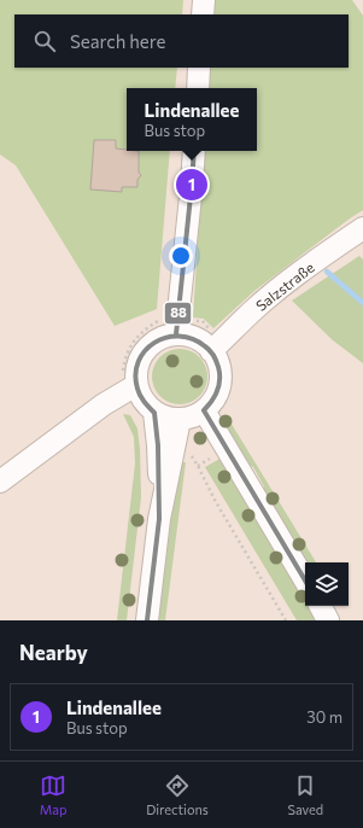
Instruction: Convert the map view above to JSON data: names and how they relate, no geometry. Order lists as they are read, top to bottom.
{
  "streets": {
    "street": ["Salzstraße"]
  },
  "lines": ["transit line 88"],
  "page": {
    "search": "Search here",
    "popup": ["Lindenallee", "Bus stop"],
    "pins": "1",
    "heading": "Nearby",
    "list": [
      {
        "mark": "1",
        "name": "Lindenallee",
        "note": "Bus stop",
        "value": "30 m"
      }
    ],
    "nav": ["Map", "Directions", "Saved"]
  }
}
